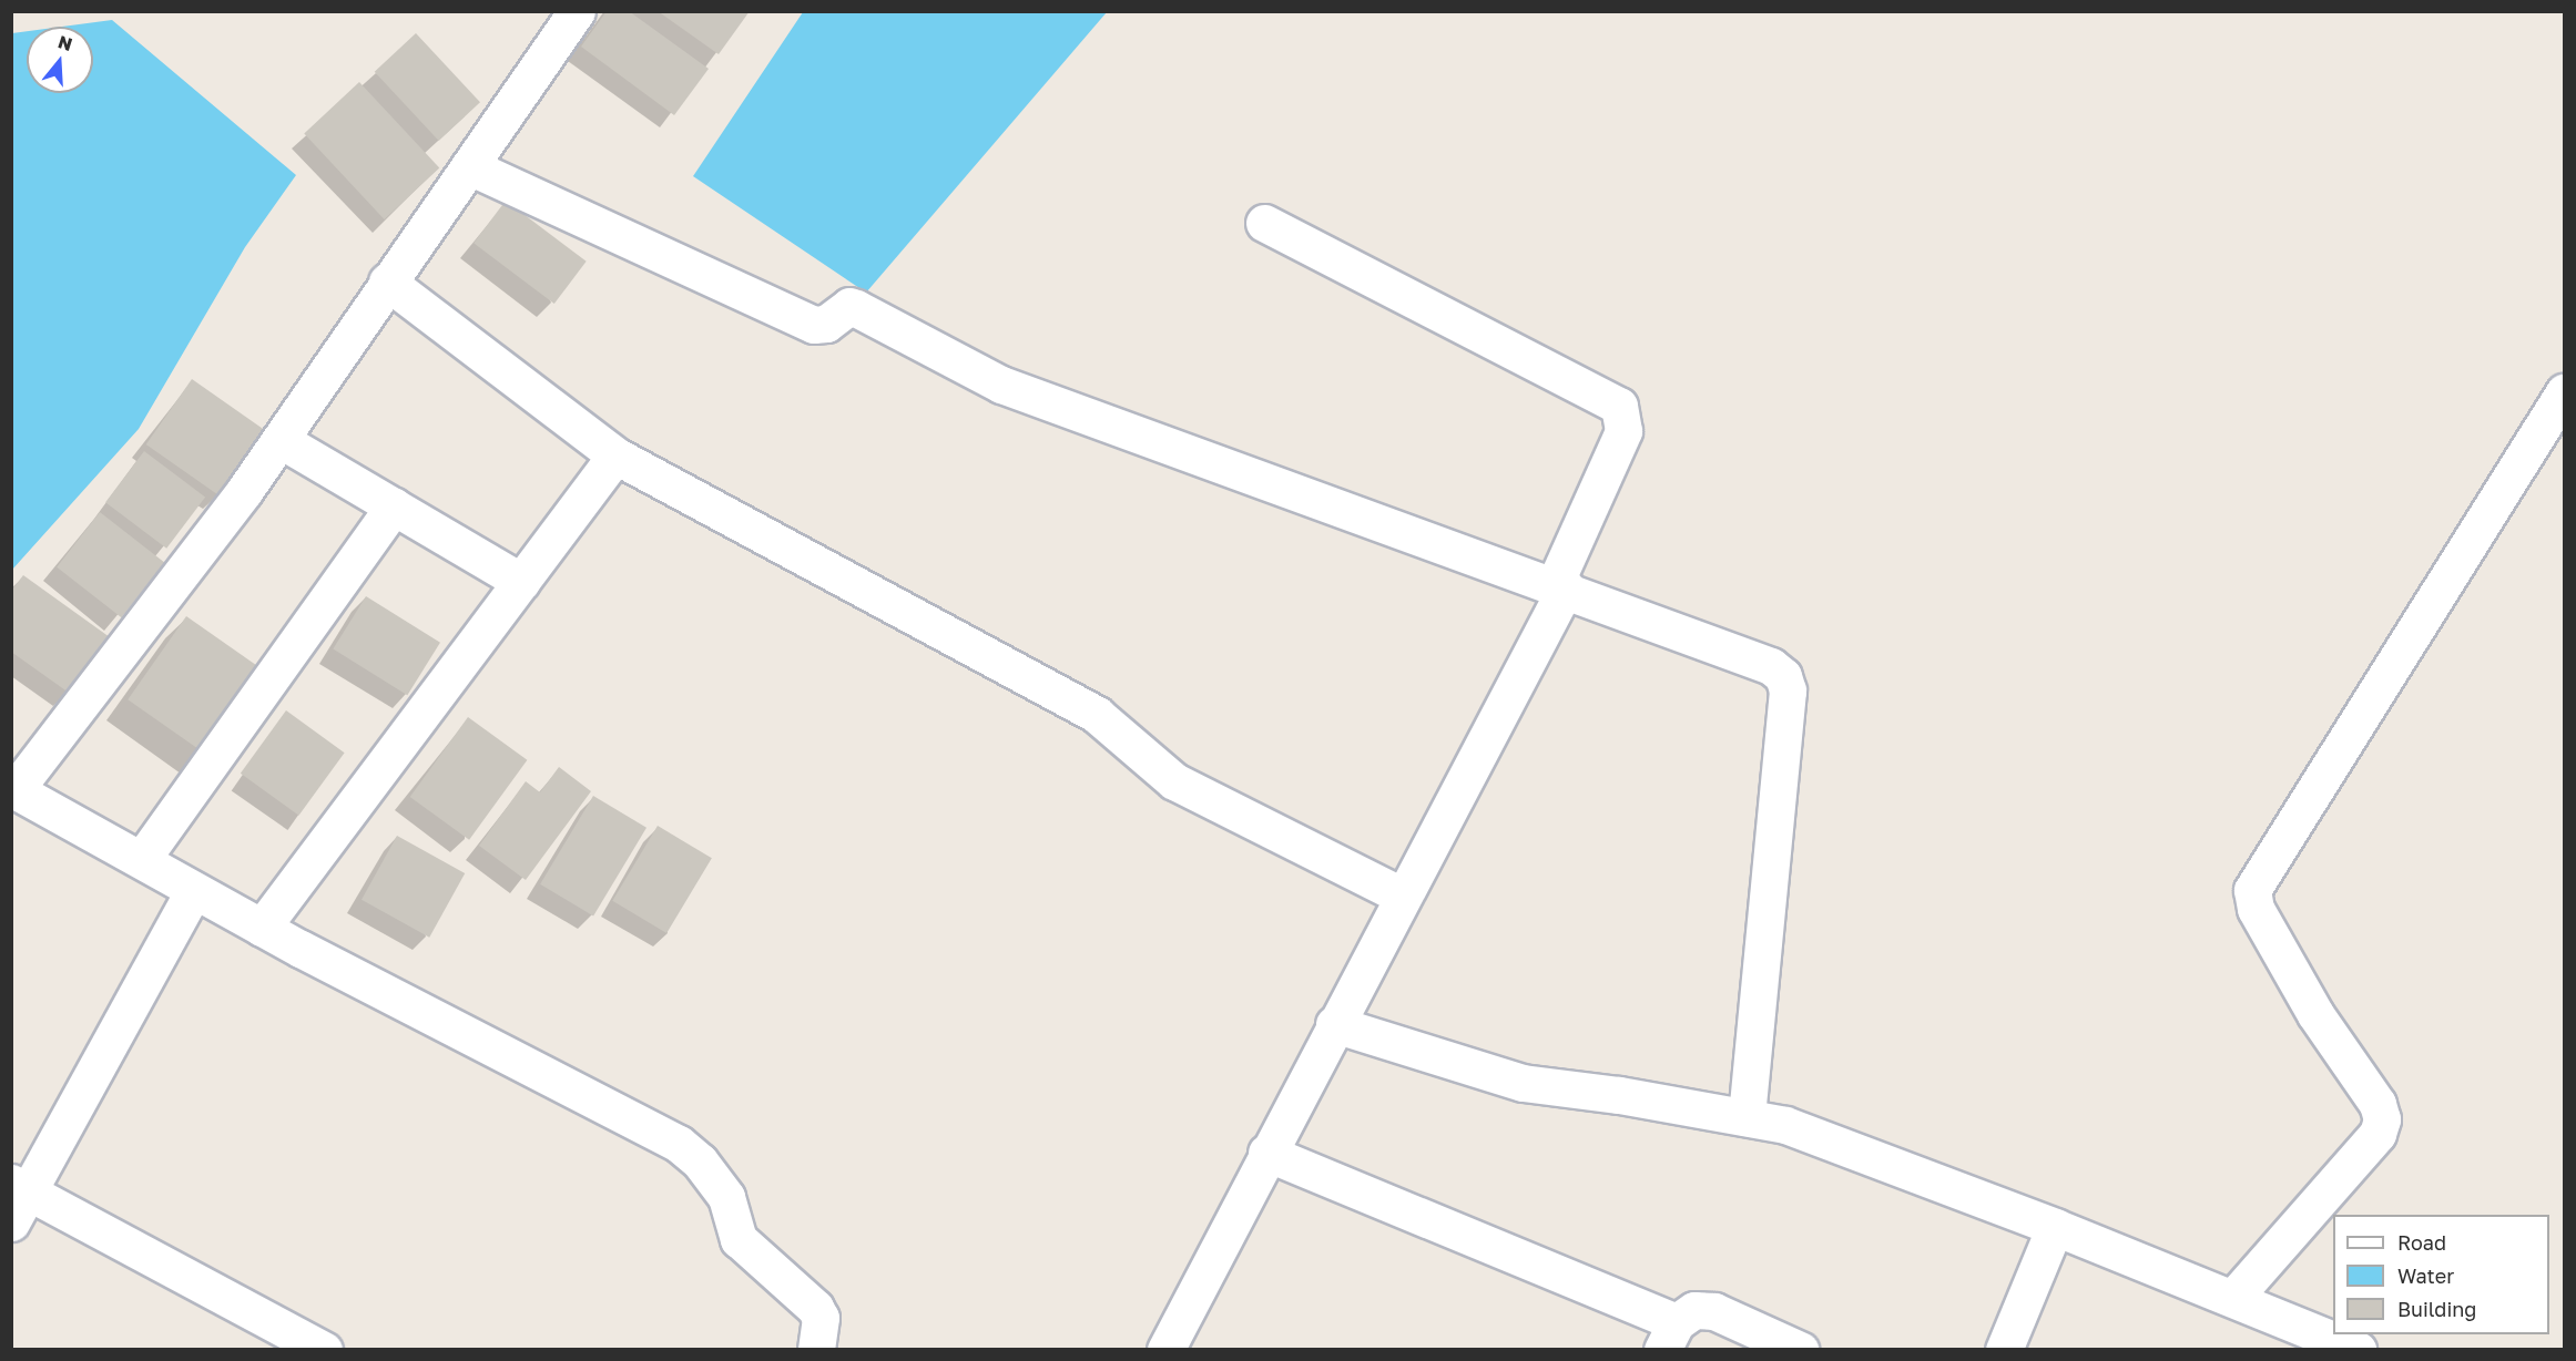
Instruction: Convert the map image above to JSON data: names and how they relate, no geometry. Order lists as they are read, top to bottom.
{
  "legend": ["Road", "Water", "Building"],
  "north": "top"
}
